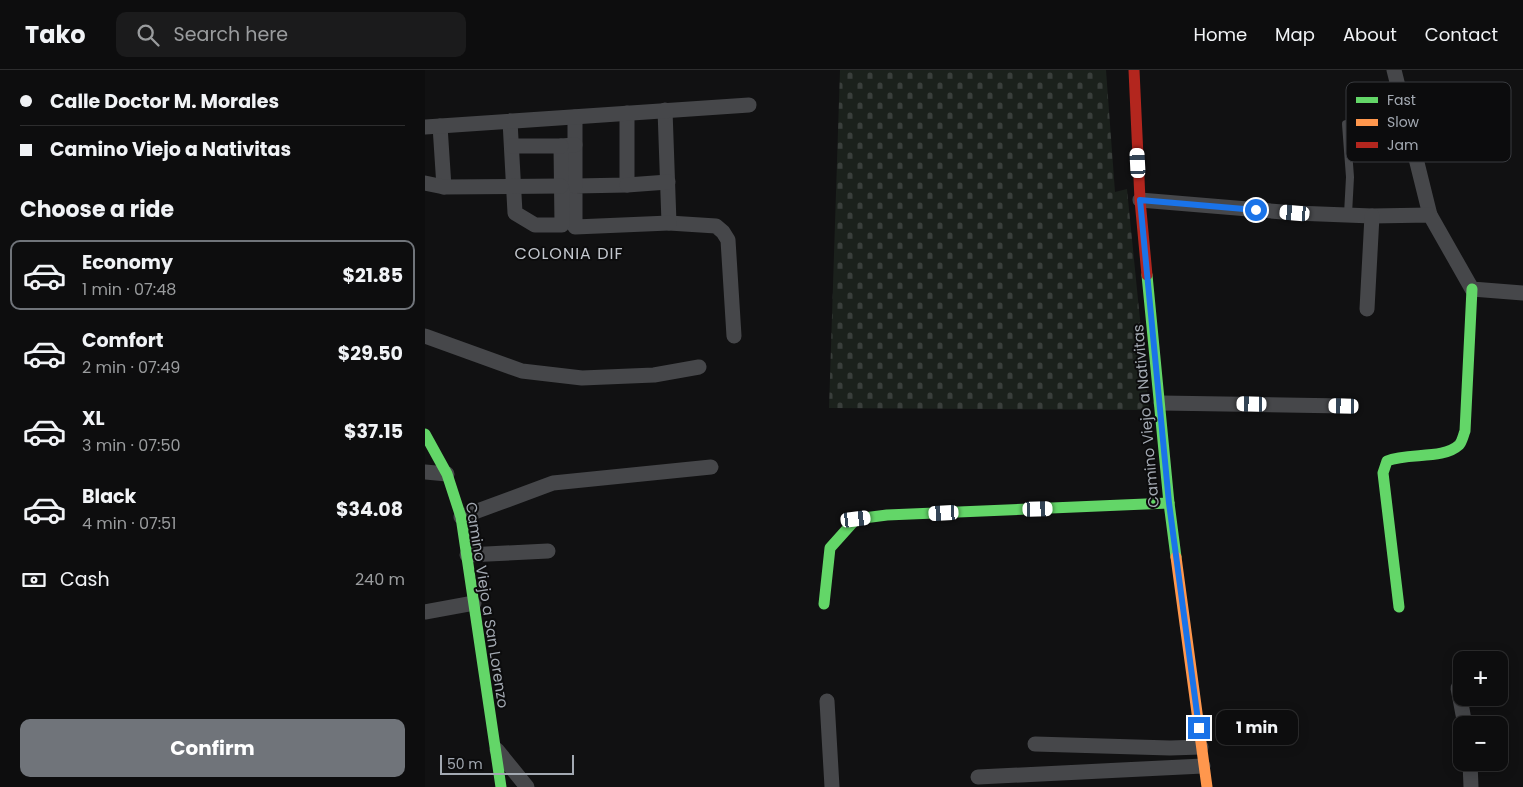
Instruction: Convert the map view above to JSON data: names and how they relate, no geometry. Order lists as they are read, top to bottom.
{
  "streets": {
    "street": ["Camino Viejo a Nativitas", "Camino Viejo a San Lorenzo"]
  },
  "districts": ["COLONIA DIF"],
  "legend": ["Fast", "Slow", "Jam"],
  "scale_bar": "50 m",
  "page": {
    "header": "Tako",
    "search": "Search here",
    "nav": [
      "Home",
      "Map",
      "About",
      "Contact"
    ],
    "banner": ["Calle Doctor M. Morales", "Camino Viejo a Nativitas"],
    "heading": "Choose a ride",
    "list": [
      {
        "name": "Economy",
        "note": "1 min · 07:48",
        "value": "$21.85"
      },
      {
        "name": "Comfort",
        "note": "2 min · 07:49",
        "value": "$29.50"
      },
      {
        "name": "XL",
        "note": "3 min · 07:50",
        "value": "$37.15"
      },
      {
        "name": "Black",
        "note": "4 min · 07:51",
        "value": "$34.08"
      }
    ],
    "pay": ["Cash", "240 m"],
    "map_buttons": ["+", "−"],
    "buttons": "Confirm",
    "bubble": "1 min",
    "scale": "50 m"
  }
}
